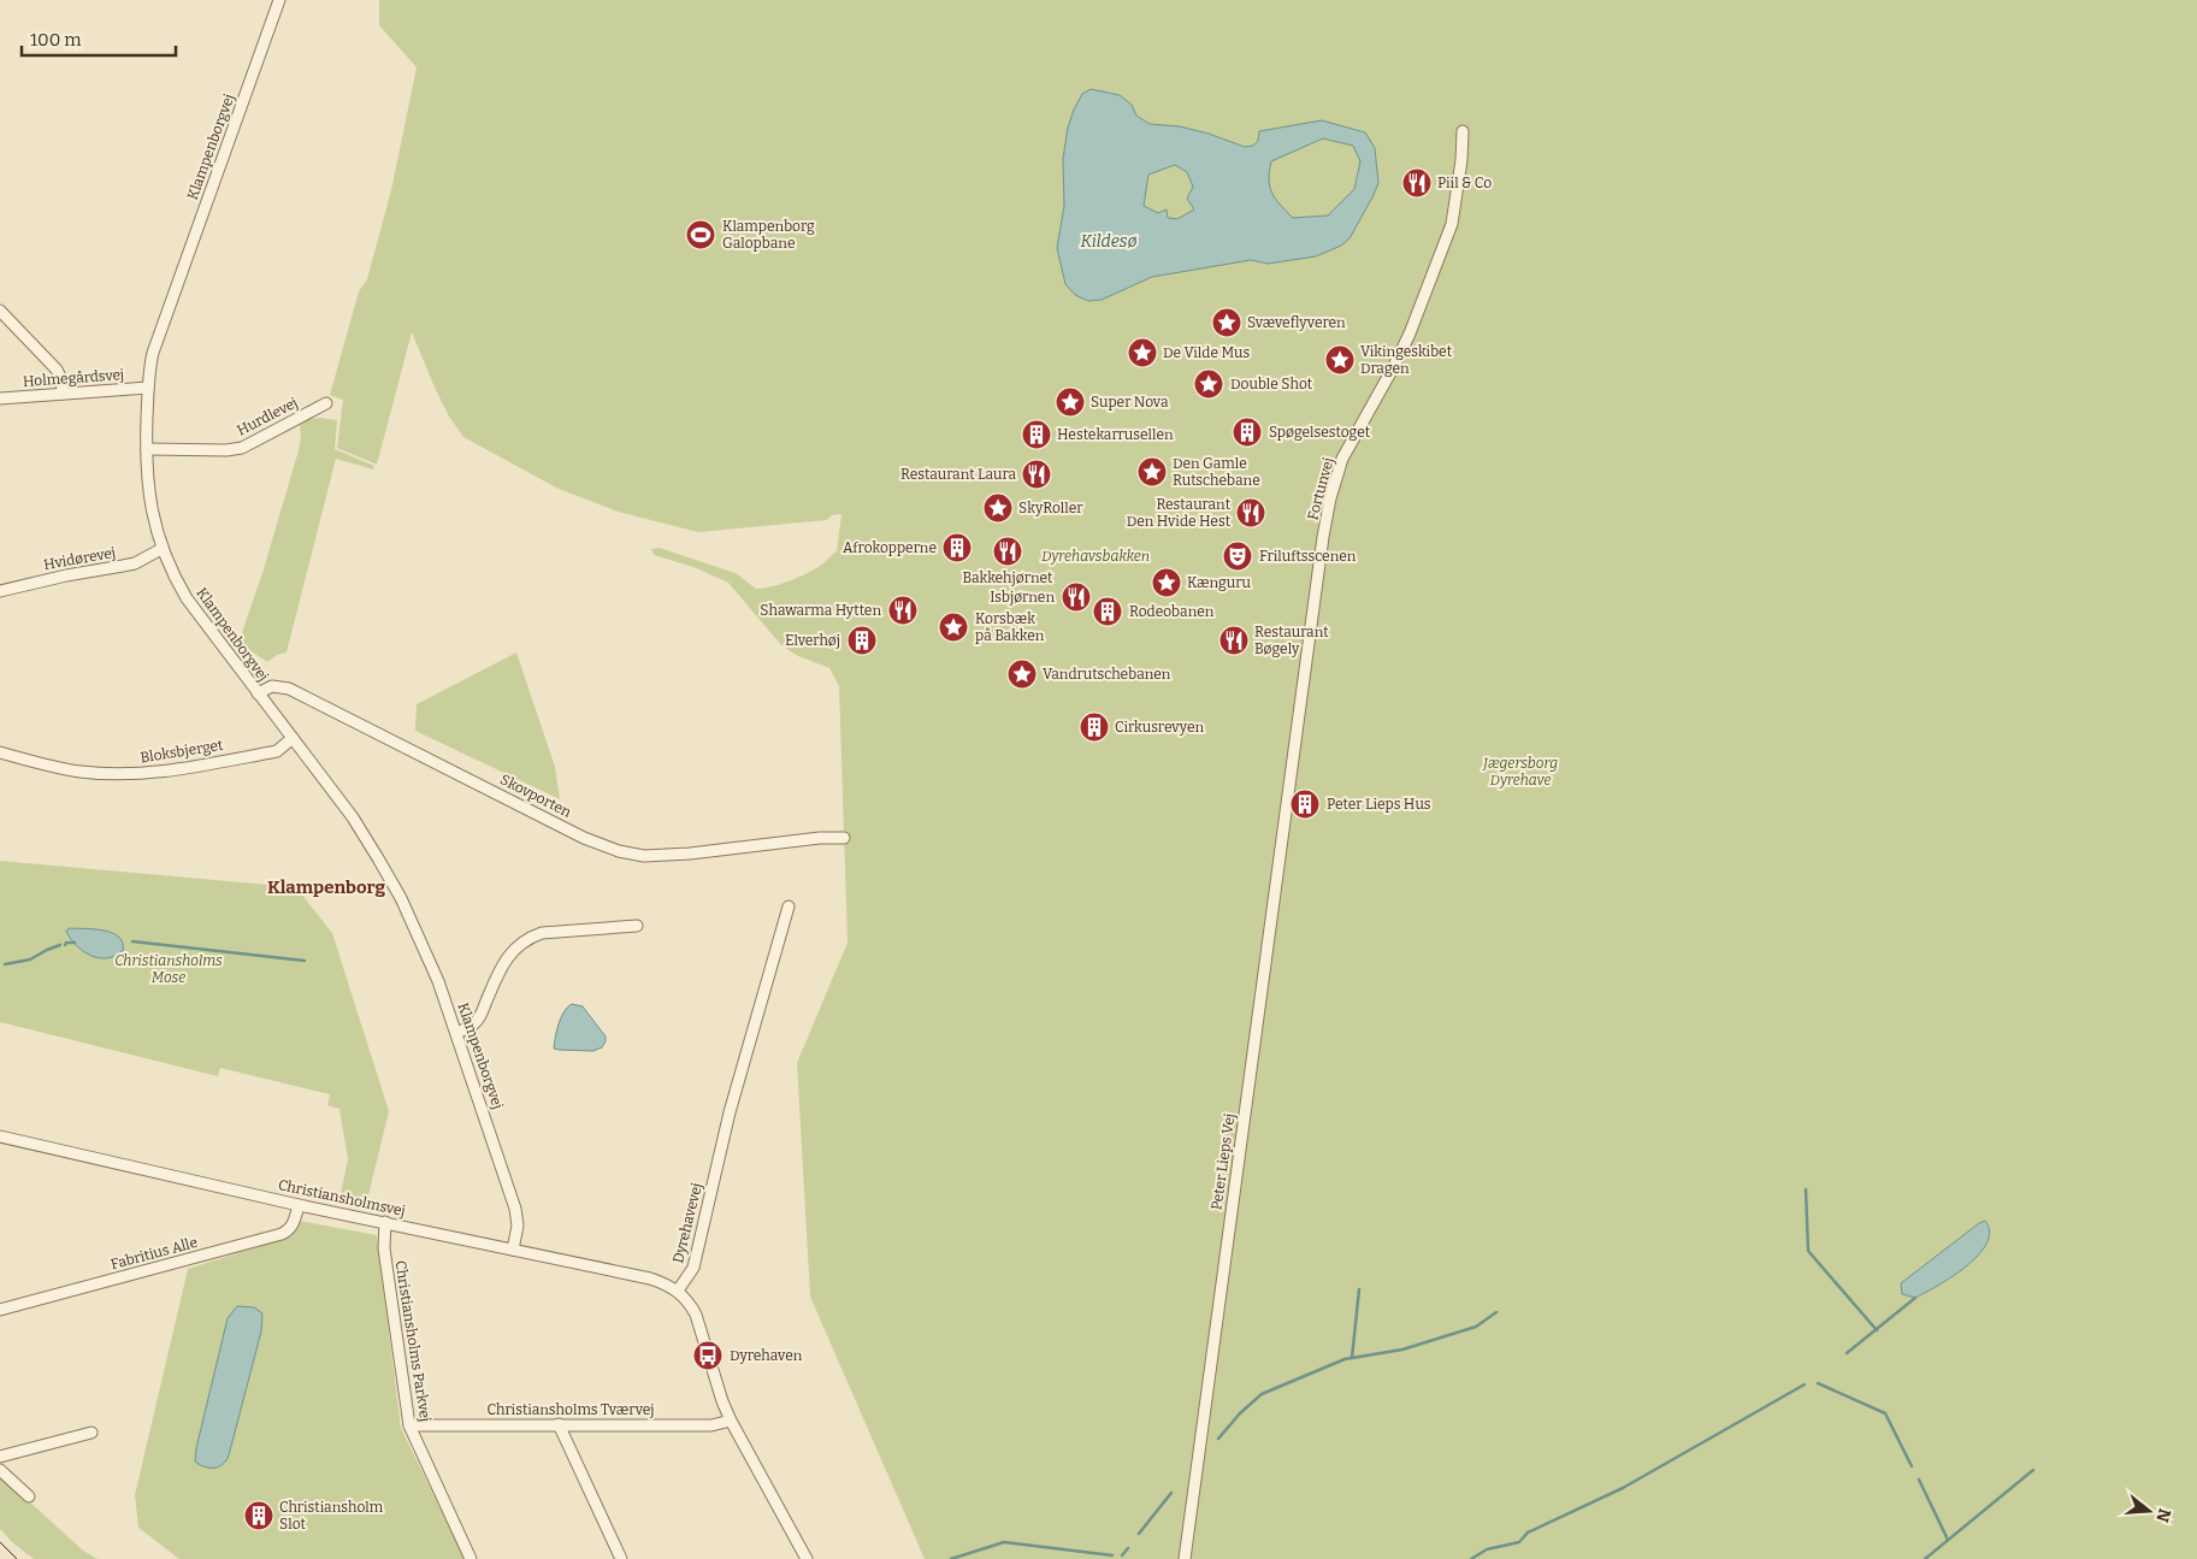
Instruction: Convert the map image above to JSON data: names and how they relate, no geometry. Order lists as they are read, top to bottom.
{
  "streets": {
    "street": [
      "Klampenborgvej",
      "Holmegårdsvej",
      "Hurdlevej",
      "Fortunvej",
      "Hvidørevej",
      "Bloksbjerget",
      "Skovporten",
      "Peter Lieps Vej",
      "Christiansholmsvej",
      "Dyrehavevej",
      "Fabritius Alle",
      "Christiansholms Parkvej",
      "Christiansholms Tværvej"
    ]
  },
  "crossings": [
    ["Klampenborgvej", "Holmegårdsvej"],
    ["Klampenborgvej", "Hurdlevej"],
    ["Klampenborgvej", "Hvidørevej"],
    ["Klampenborgvej", "Bloksbjerget"],
    ["Klampenborgvej", "Skovporten"],
    ["Klampenborgvej", "Christiansholmsvej"],
    ["Fortunvej", "Peter Lieps Vej"],
    ["Christiansholmsvej", "Dyrehavevej"],
    ["Christiansholmsvej", "Fabritius Alle"],
    ["Christiansholmsvej", "Christiansholms Parkvej"],
    ["Christiansholms Parkvej", "Christiansholms Tværvej"]
  ],
  "districts": ["Klampenborg"],
  "water": ["Kildesø"],
  "parks": ["Dyrehavsbakken", "Jægersborg Dyrehave", "Christiansholms Mose"],
  "places": {
    "restaurant": [
      "Piil & Co",
      "Restaurant Laura",
      "Restaurant Den Hvide Hest",
      "Bakkehjørnet",
      "Isbjørnen",
      "Shawarma Hytten",
      "Restaurant Bøgely"
    ],
    "sports": ["Klampenborg Galopbane"],
    "place": [
      "Svæveflyveren",
      "De Vilde Mus",
      "Vikingeskibet Dragen",
      "Double Shot",
      "Super Nova",
      "Den Gamle Rutschebane",
      "SkyRoller",
      "Kænguru",
      "Korsbæk på Bakken",
      "Vandrutschebanen"
    ],
    "building": [
      "Spøgelsestoget",
      "Hestekarrusellen",
      "Afrokopperne",
      "Rodeobanen",
      "Elverhøj",
      "Cirkusrevyen",
      "Peter Lieps Hus",
      "Christiansholm Slot"
    ],
    "theatre": ["Friluftsscenen"],
    "bus stop": ["Dyrehaven"]
  },
  "scale_bar": "100 m",
  "north": "right"
}
